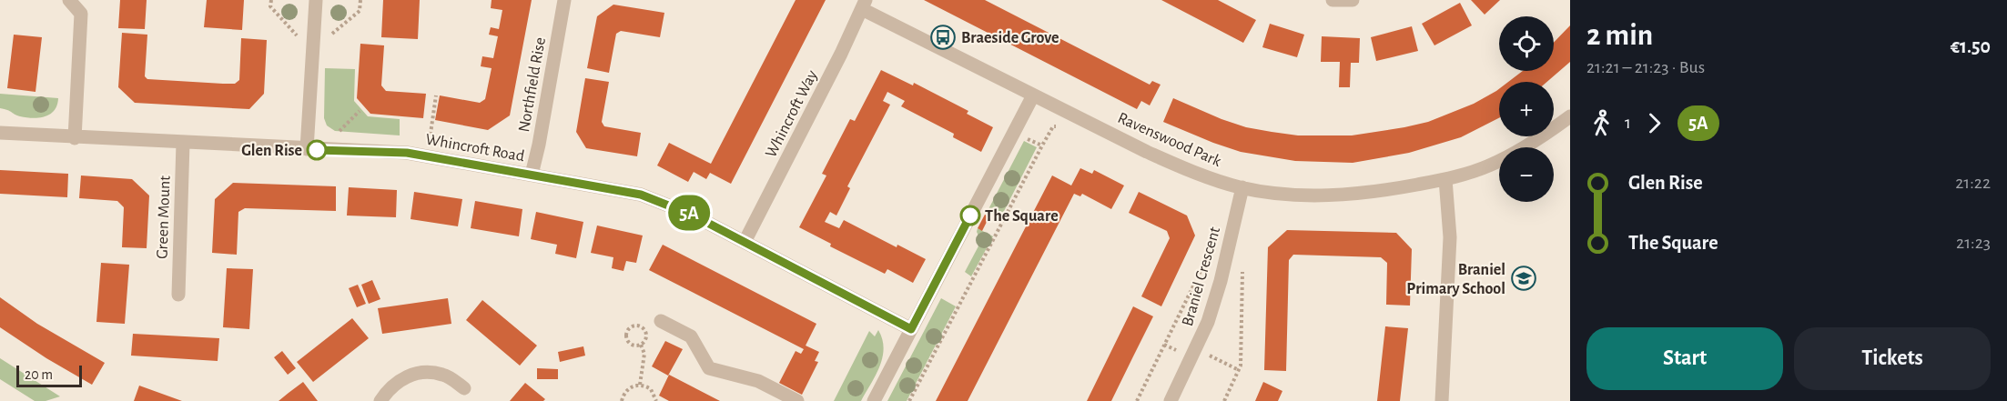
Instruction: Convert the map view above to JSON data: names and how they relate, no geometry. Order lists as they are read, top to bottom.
{
  "streets": {
    "street": [
      "Northfield Rise",
      "Whincroft Way",
      "Ravenswood Park",
      "Whincroft Road",
      "Green Mount",
      "Braniel Crescent"
    ]
  },
  "crossings": [
    ["Northfield Rise", "Whincroft Road"],
    ["Whincroft Way", "Ravenswood Park"],
    ["Whincroft Way", "Whincroft Road"],
    ["Ravenswood Park", "Braniel Crescent"],
    ["Whincroft Road", "Green Mount"]
  ],
  "places": {
    "bus stop": ["Braeside Grove"],
    "other": ["Glen Rise", "The Square"],
    "school or university": ["Braniel Primary School"]
  },
  "lines": ["bus line 5A"],
  "scale_bar": "20 m",
  "page": {
    "on_map": "5A",
    "heading": ["2 min", "21:21 – 21:23 · Bus", "€1.50"],
    "map_buttons": ["+", "−"],
    "legs": ["1", "5A"],
    "list": [
      {
        "name": "Glen Rise",
        "value": "21:22"
      },
      {
        "name": "The Square",
        "value": "21:23"
      }
    ],
    "buttons": ["Start", "Tickets"],
    "scale": "20 m"
  }
}
